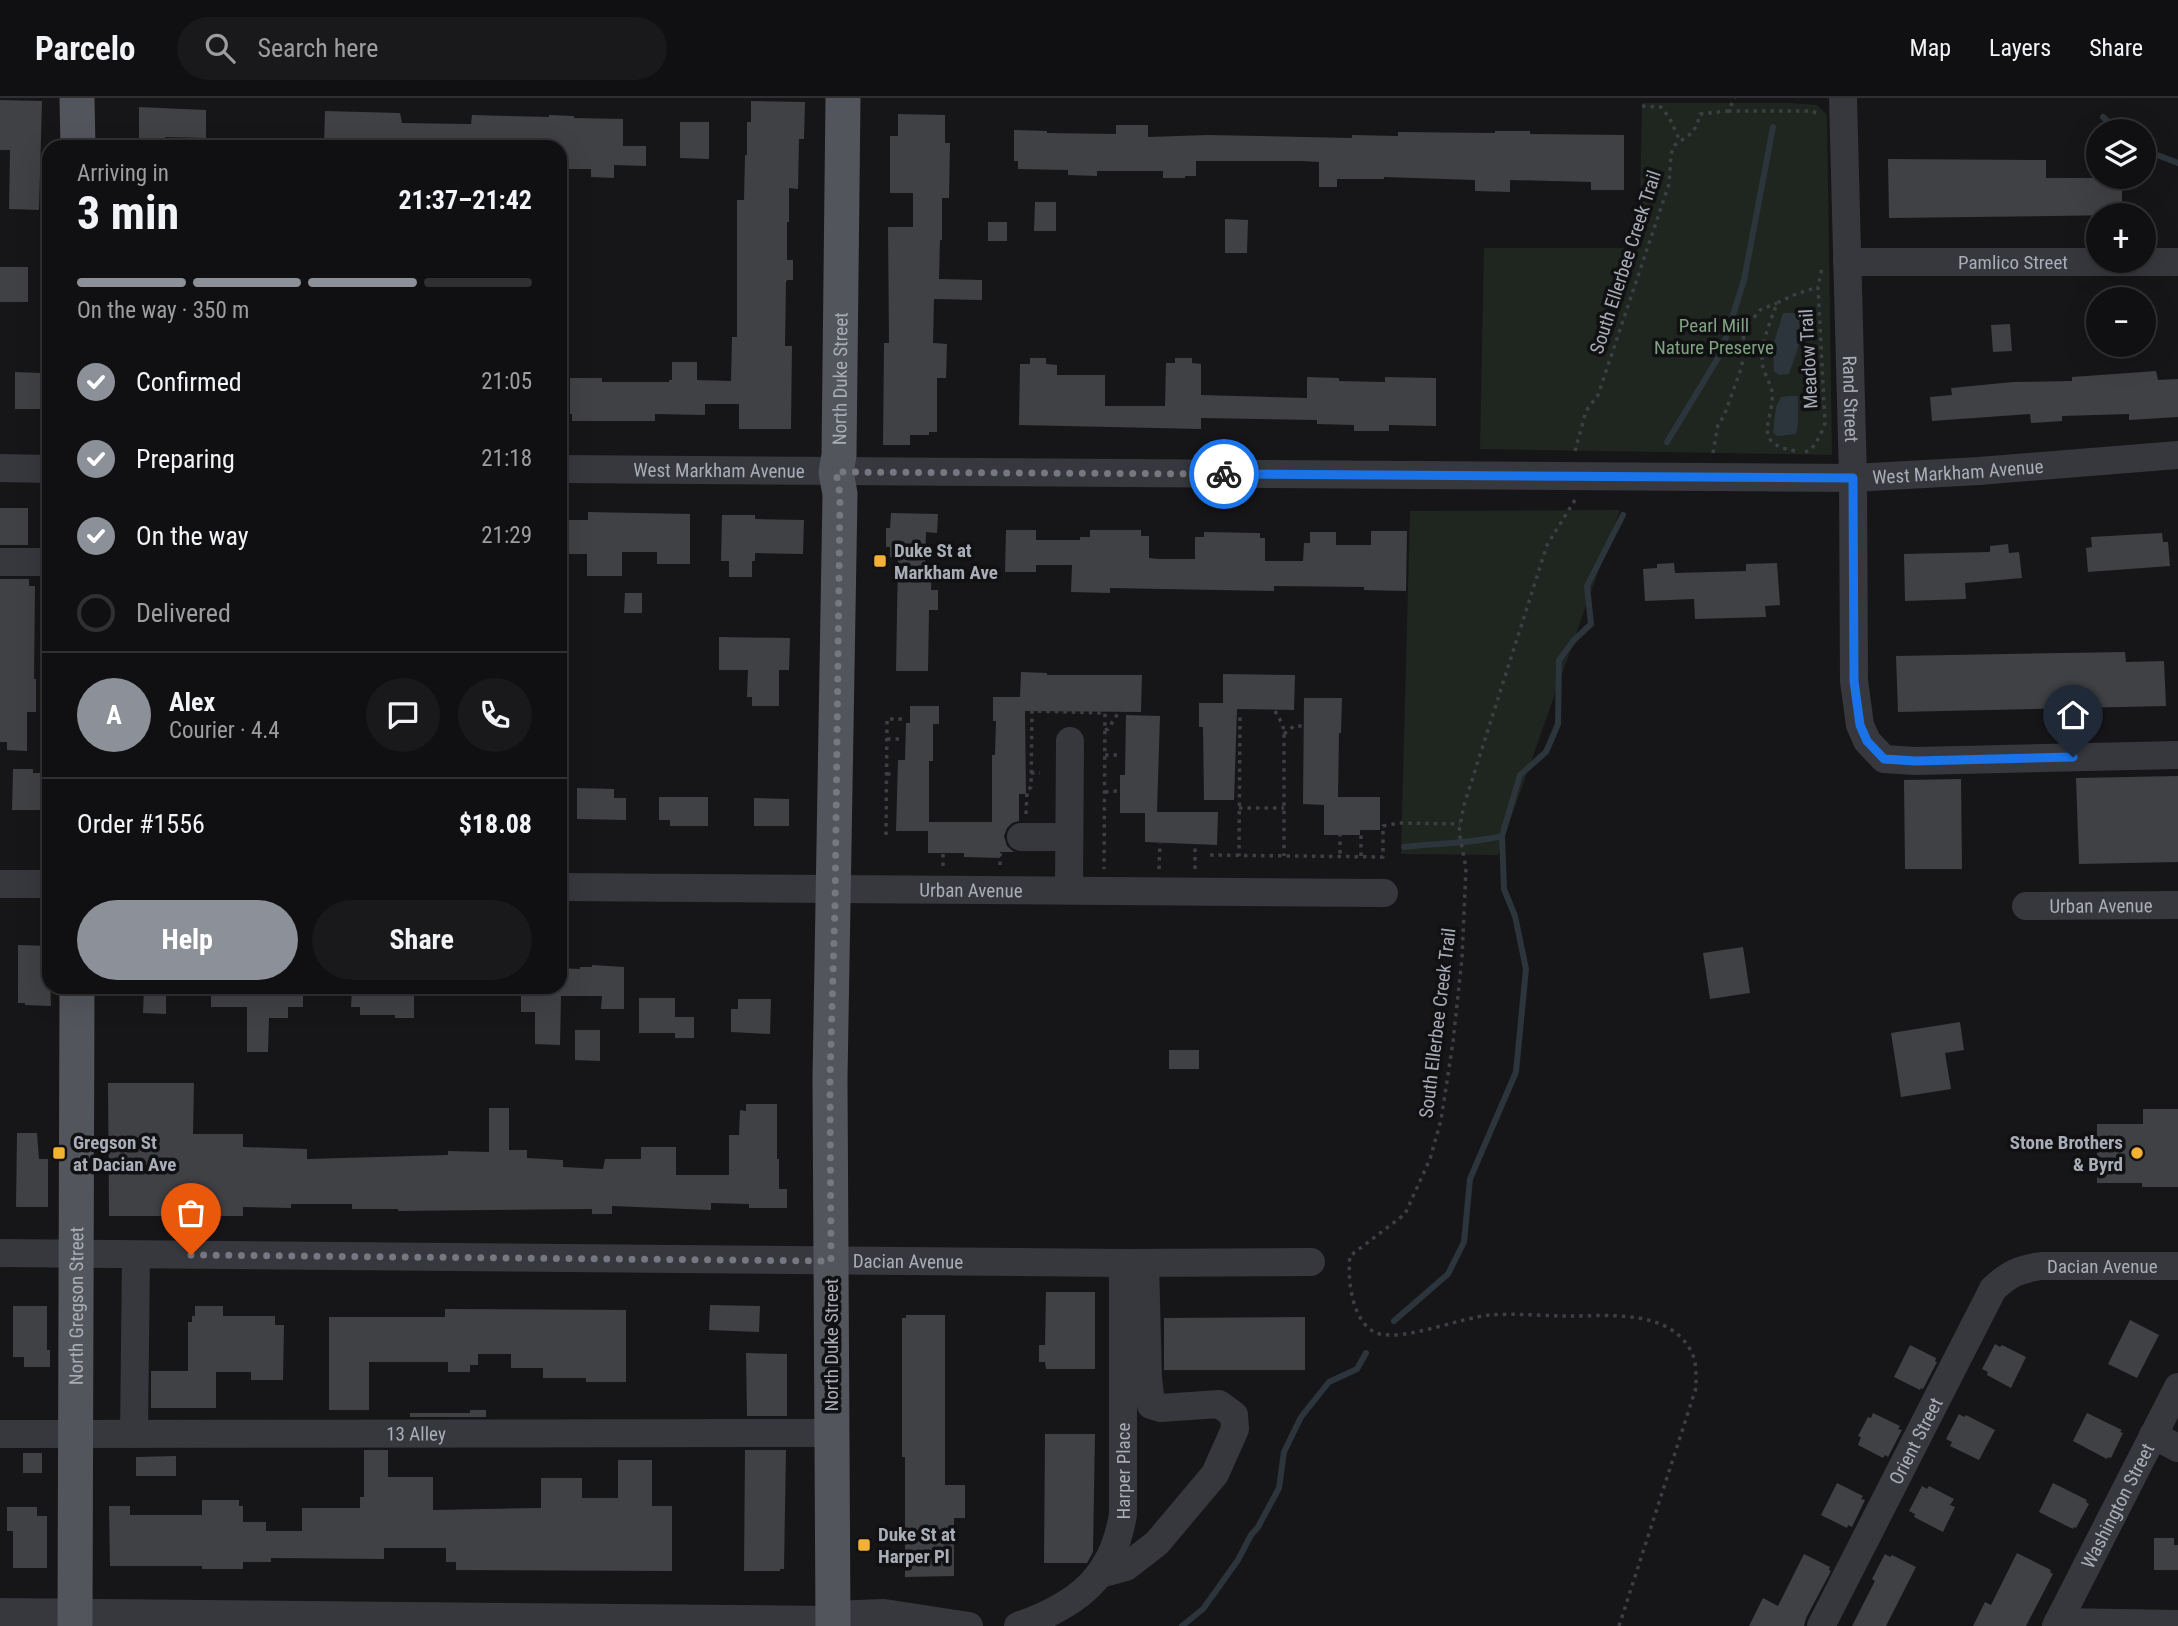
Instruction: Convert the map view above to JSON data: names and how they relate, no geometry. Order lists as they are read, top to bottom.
{
  "streets": {
    "main road": ["North Duke Street", "North Gregson Street"],
    "street": [
      "Pamlico Street",
      "Rand Street",
      "West Markham Avenue",
      "Urban Avenue",
      "Dacian Avenue",
      "13 Alley",
      "Orient Street",
      "Harper Place",
      "Washington Street"
    ],
    "path": ["South Ellerbee Creek Trail", "Meadow Trail"]
  },
  "crossings": [
    ["Pamlico Street", "Meadow Trail"],
    ["Pamlico Street", "Rand Street"],
    ["Meadow Trail", "Rand Street"],
    ["North Duke Street", "West Markham Avenue"],
    ["North Duke Street", "Urban Avenue"],
    ["North Duke Street", "Dacian Avenue"],
    ["North Duke Street", "13 Alley"],
    ["Rand Street", "West Markham Avenue"],
    ["Dacian Avenue", "North Gregson Street"],
    ["Dacian Avenue", "Orient Street"],
    ["Dacian Avenue", "Harper Place"],
    ["North Gregson Street", "13 Alley"]
  ],
  "parks": ["Pearl Mill Nature Preserve"],
  "places": {
    "transit": ["Duke St at Markham Ave", "Gregson St at Dacian Ave", "Duke St at Harper Pl"],
    "other": ["Stone Brothers & Byrd"]
  },
  "page": {
    "header": "Parcelo",
    "search": "Search here",
    "nav": ["Map", "Layers", "Share"],
    "map_buttons": ["+", "−"],
    "heading": ["3 min", "Arriving in", "21:37–21:42"],
    "panel": [
      "Alex",
      "Courier · 4.4",
      "Order #1556",
      "$18.08"
    ],
    "bar": "On the way · 350 m",
    "list": [
      ["Confirmed", "21:05"],
      ["Preparing", "21:18"],
      ["On the way", "21:29"],
      "Delivered"
    ],
    "round": "A",
    "buttons": ["Help", "Share"]
  }
}
